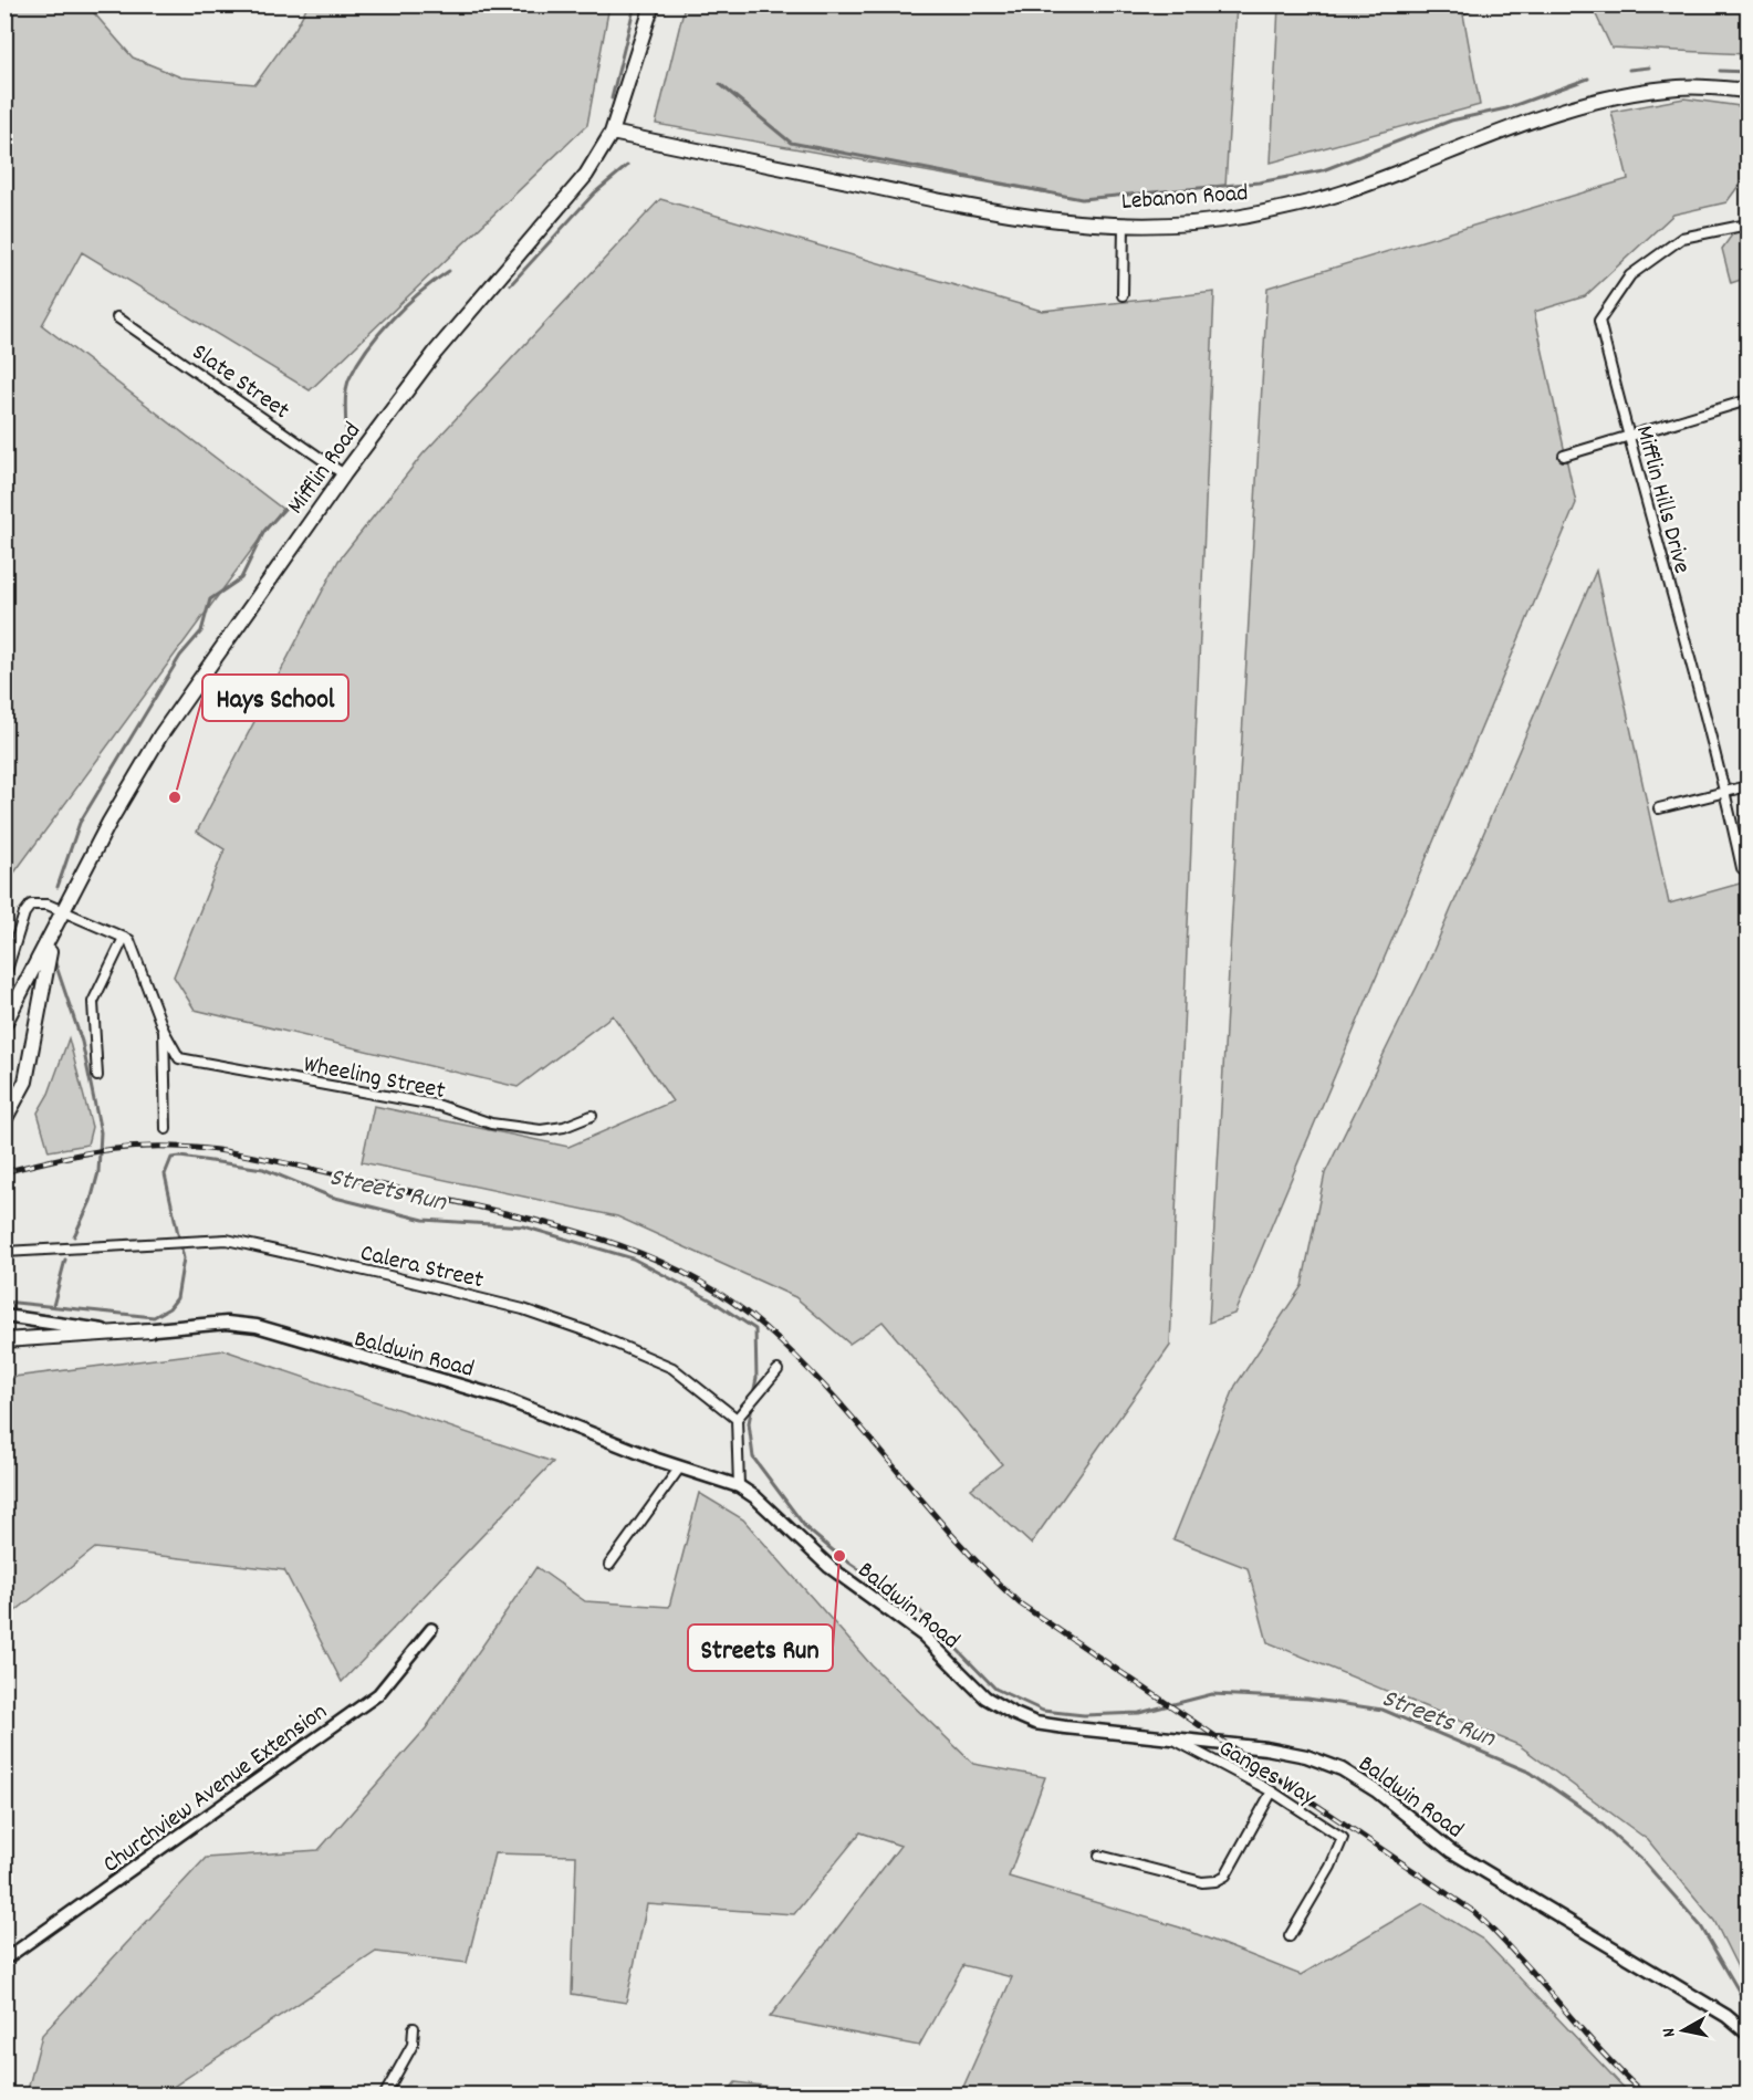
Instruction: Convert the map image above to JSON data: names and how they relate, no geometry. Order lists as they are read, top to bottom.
{
  "streets": {
    "main road": ["Lebanon Road", "Mifflin Road", "Baldwin Road"],
    "street": [
      "Slate Street",
      "Mifflin Hills Drive",
      "Wheeling Street",
      "Calera Street",
      "Ganges Way",
      "Churchview Avenue Extension"
    ]
  },
  "crossings": [
    ["Lebanon Road", "Mifflin Road"],
    ["Slate Street", "Mifflin Road"],
    ["Baldwin Road", "Ganges Way"]
  ],
  "water": ["Streets Run"],
  "places": ["Hays School", "Streets Run"],
  "north": "left"
}
